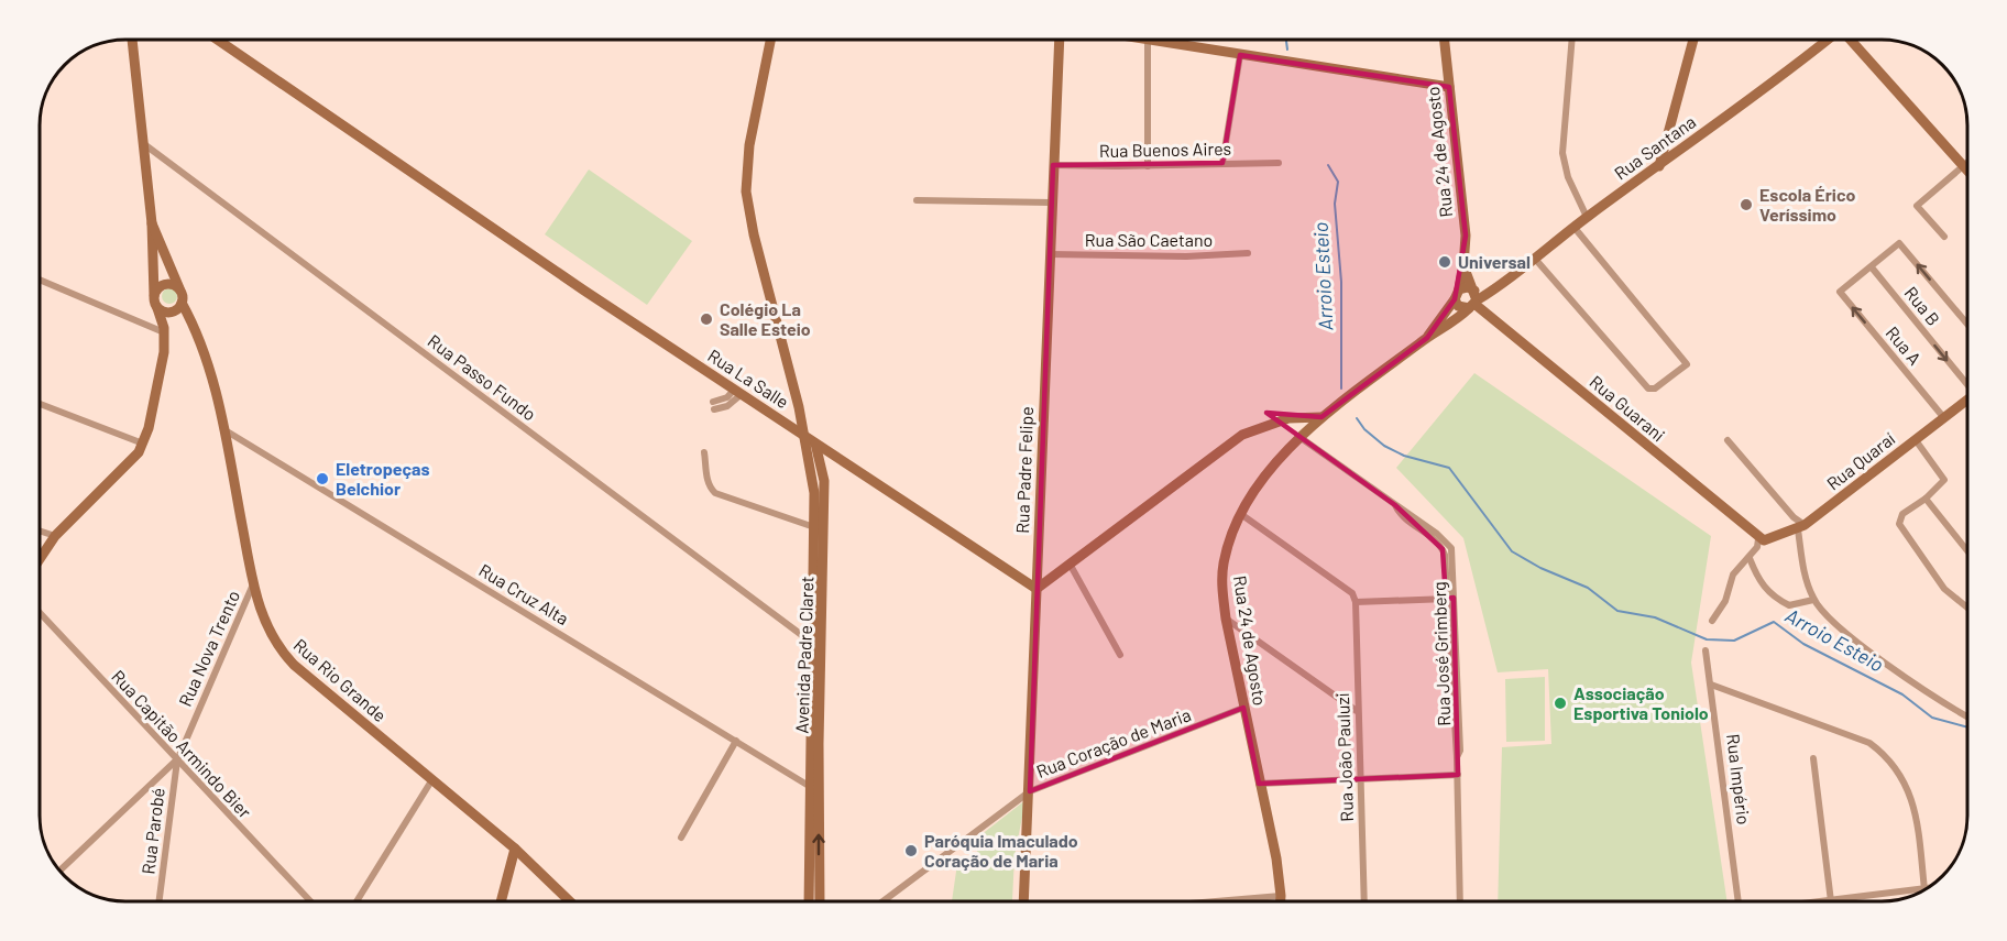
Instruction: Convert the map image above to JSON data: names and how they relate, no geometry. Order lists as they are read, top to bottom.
{
  "streets": {
    "main road": [
      "Rua Santana",
      "Rua 24 de Agosto",
      "Rua La Salle",
      "Rua Guarani",
      "Rua Quaraí",
      "Rua Padre Felipe",
      "Avenida Padre Claret",
      "Rua Rio Grande"
    ],
    "street": [
      "Rua Buenos Aires",
      "Rua São Caetano",
      "Rua B",
      "Rua A",
      "Rua Passo Fundo",
      "Rua Cruz Alta",
      "Rua Nova Trento",
      "Rua José Grimberg",
      "Rua Coração de Maria",
      "Rua Capitão Armindo Bier",
      "Rua João Pauluzi",
      "Rua Império",
      "Rua Parobé"
    ]
  },
  "crossings": [
    ["Rua Santana", "Rua 24 de Agosto"],
    ["Rua Santana", "Rua Guarani"],
    ["Rua Buenos Aires", "Rua Padre Felipe"],
    ["Rua 24 de Agosto", "Rua Guarani"],
    ["Rua 24 de Agosto", "Rua Coração de Maria"],
    ["Rua São Caetano", "Rua Padre Felipe"],
    ["Rua B", "Rua A"],
    ["Rua A", "Rua Quaraí"],
    ["Rua Passo Fundo", "Avenida Padre Claret"],
    ["Rua La Salle", "Rua Padre Felipe"],
    ["Rua La Salle", "Avenida Padre Claret"],
    ["Rua Guarani", "Rua Quaraí"],
    ["Rua Padre Felipe", "Rua Coração de Maria"],
    ["Rua Cruz Alta", "Avenida Padre Claret"],
    ["Rua Cruz Alta", "Rua Rio Grande"],
    ["Rua Nova Trento", "Rua Rio Grande"],
    ["Rua Nova Trento", "Rua Capitão Armindo Bier"],
    ["Rua Nova Trento", "Rua Parobé"],
    ["Rua Capitão Armindo Bier", "Rua Parobé"]
  ],
  "one_way": ["Rua B", "Rua A"],
  "water": ["Arroio Esteio"],
  "places": [
    "Escola Érico Veríssimo",
    "Universal",
    "Colégio La Salle Esteio",
    "Eletropeças Belchior",
    "Associação Esportiva Toniolo",
    "Paróquia Imaculado Coração de Maria"
  ]
}
